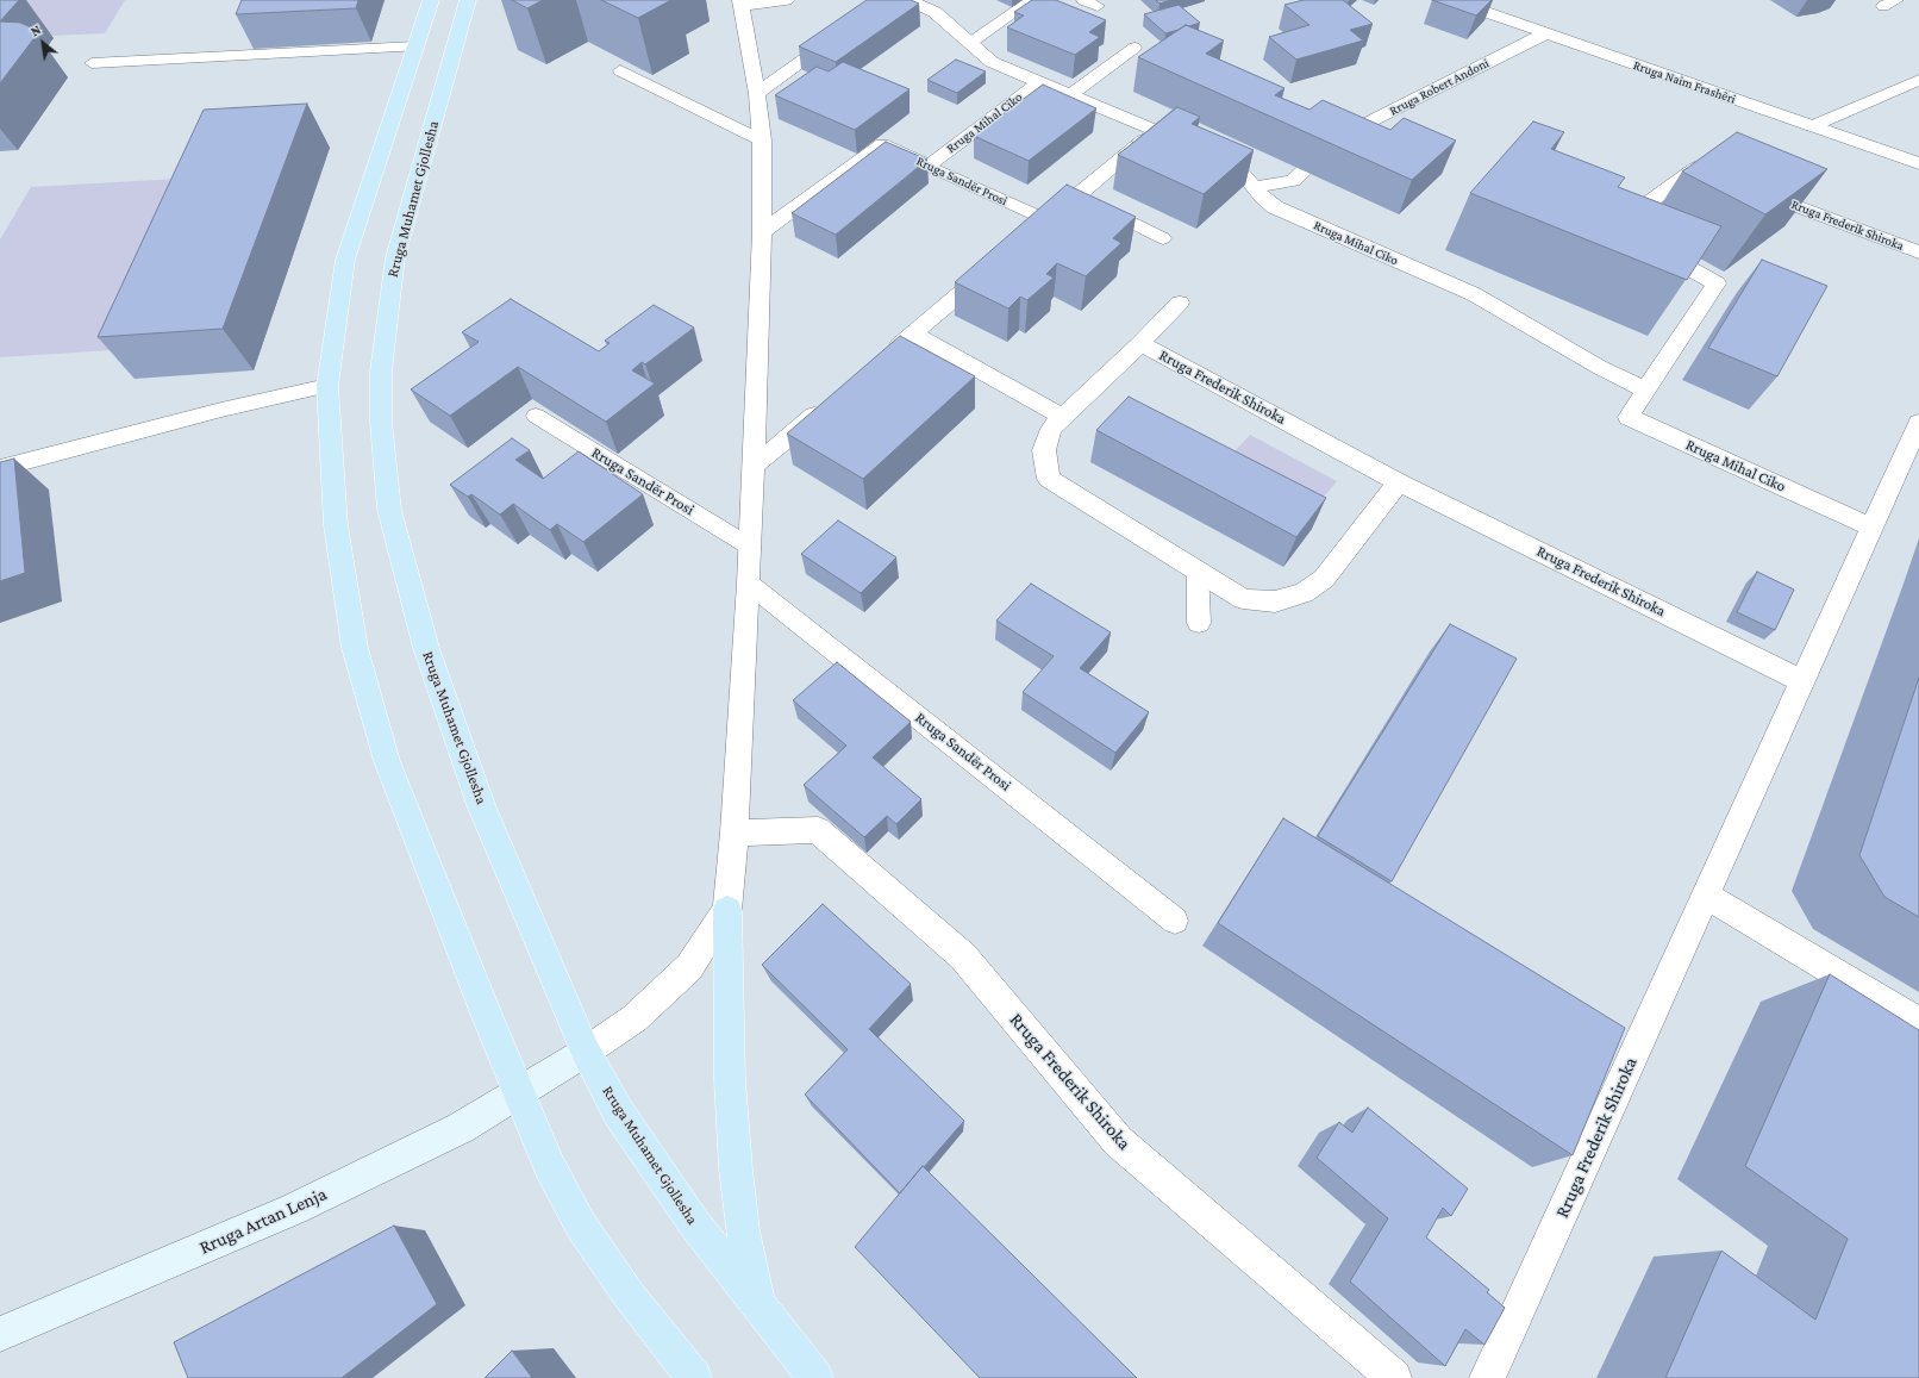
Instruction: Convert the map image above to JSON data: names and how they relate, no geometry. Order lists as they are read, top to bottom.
{
  "streets": {
    "main road": ["Rruga Muhamet Gjollesha"],
    "street": [
      "Rruga Naim Frashëri",
      "Rruga Robert Andoni",
      "Rruga Mihal Ciko",
      "Rruga Sandër Prosi",
      "Rruga Frederik Shiroka",
      "Rruga Artan Lenja"
    ]
  },
  "crossings": [
    ["Rruga Naim Frashëri", "Rruga Robert Andoni"],
    ["Rruga Mihal Ciko", "Rruga Sandër Prosi"],
    ["Rruga Mihal Ciko", "Rruga Frederik Shiroka"],
    ["Rruga Muhamet Gjollesha", "Rruga Artan Lenja"]
  ],
  "north": "top left"
}
